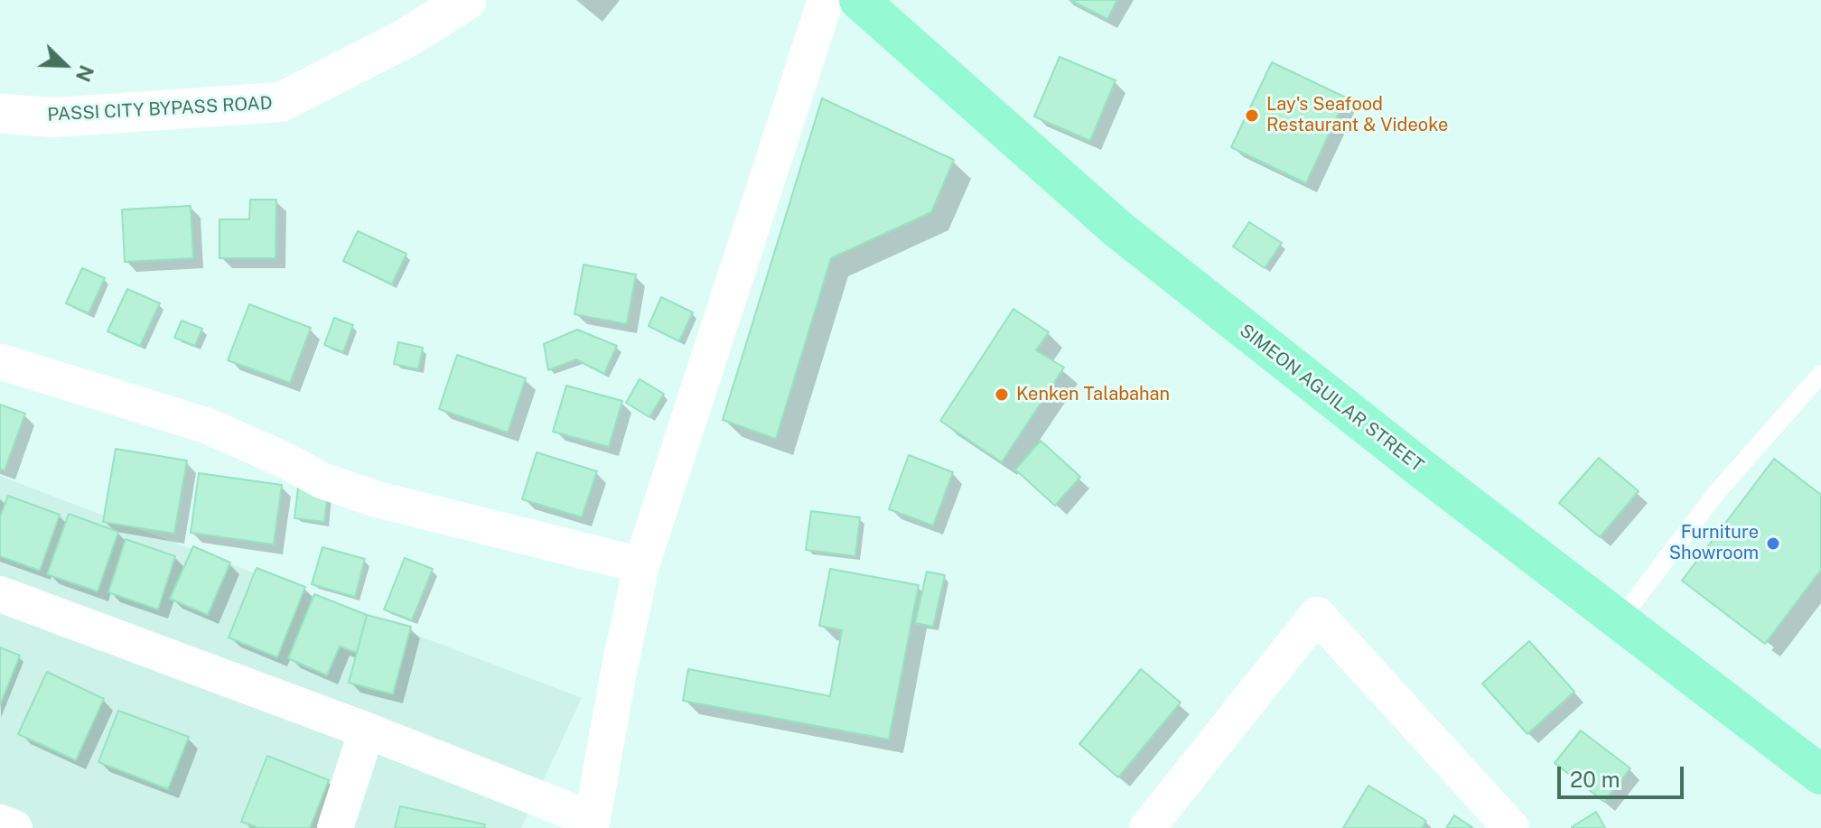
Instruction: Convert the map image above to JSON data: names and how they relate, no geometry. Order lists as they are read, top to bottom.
{
  "streets": {
    "highway": ["SIMEON AGUILAR STREET"],
    "main road": ["PASSI CITY BYPASS ROAD"]
  },
  "places": ["Lay's Seafood Restaurant & Videoke", "Kenken Talabahan", "Furniture Showroom"],
  "scale_bar": "20 m",
  "north": "bottom right"
}
